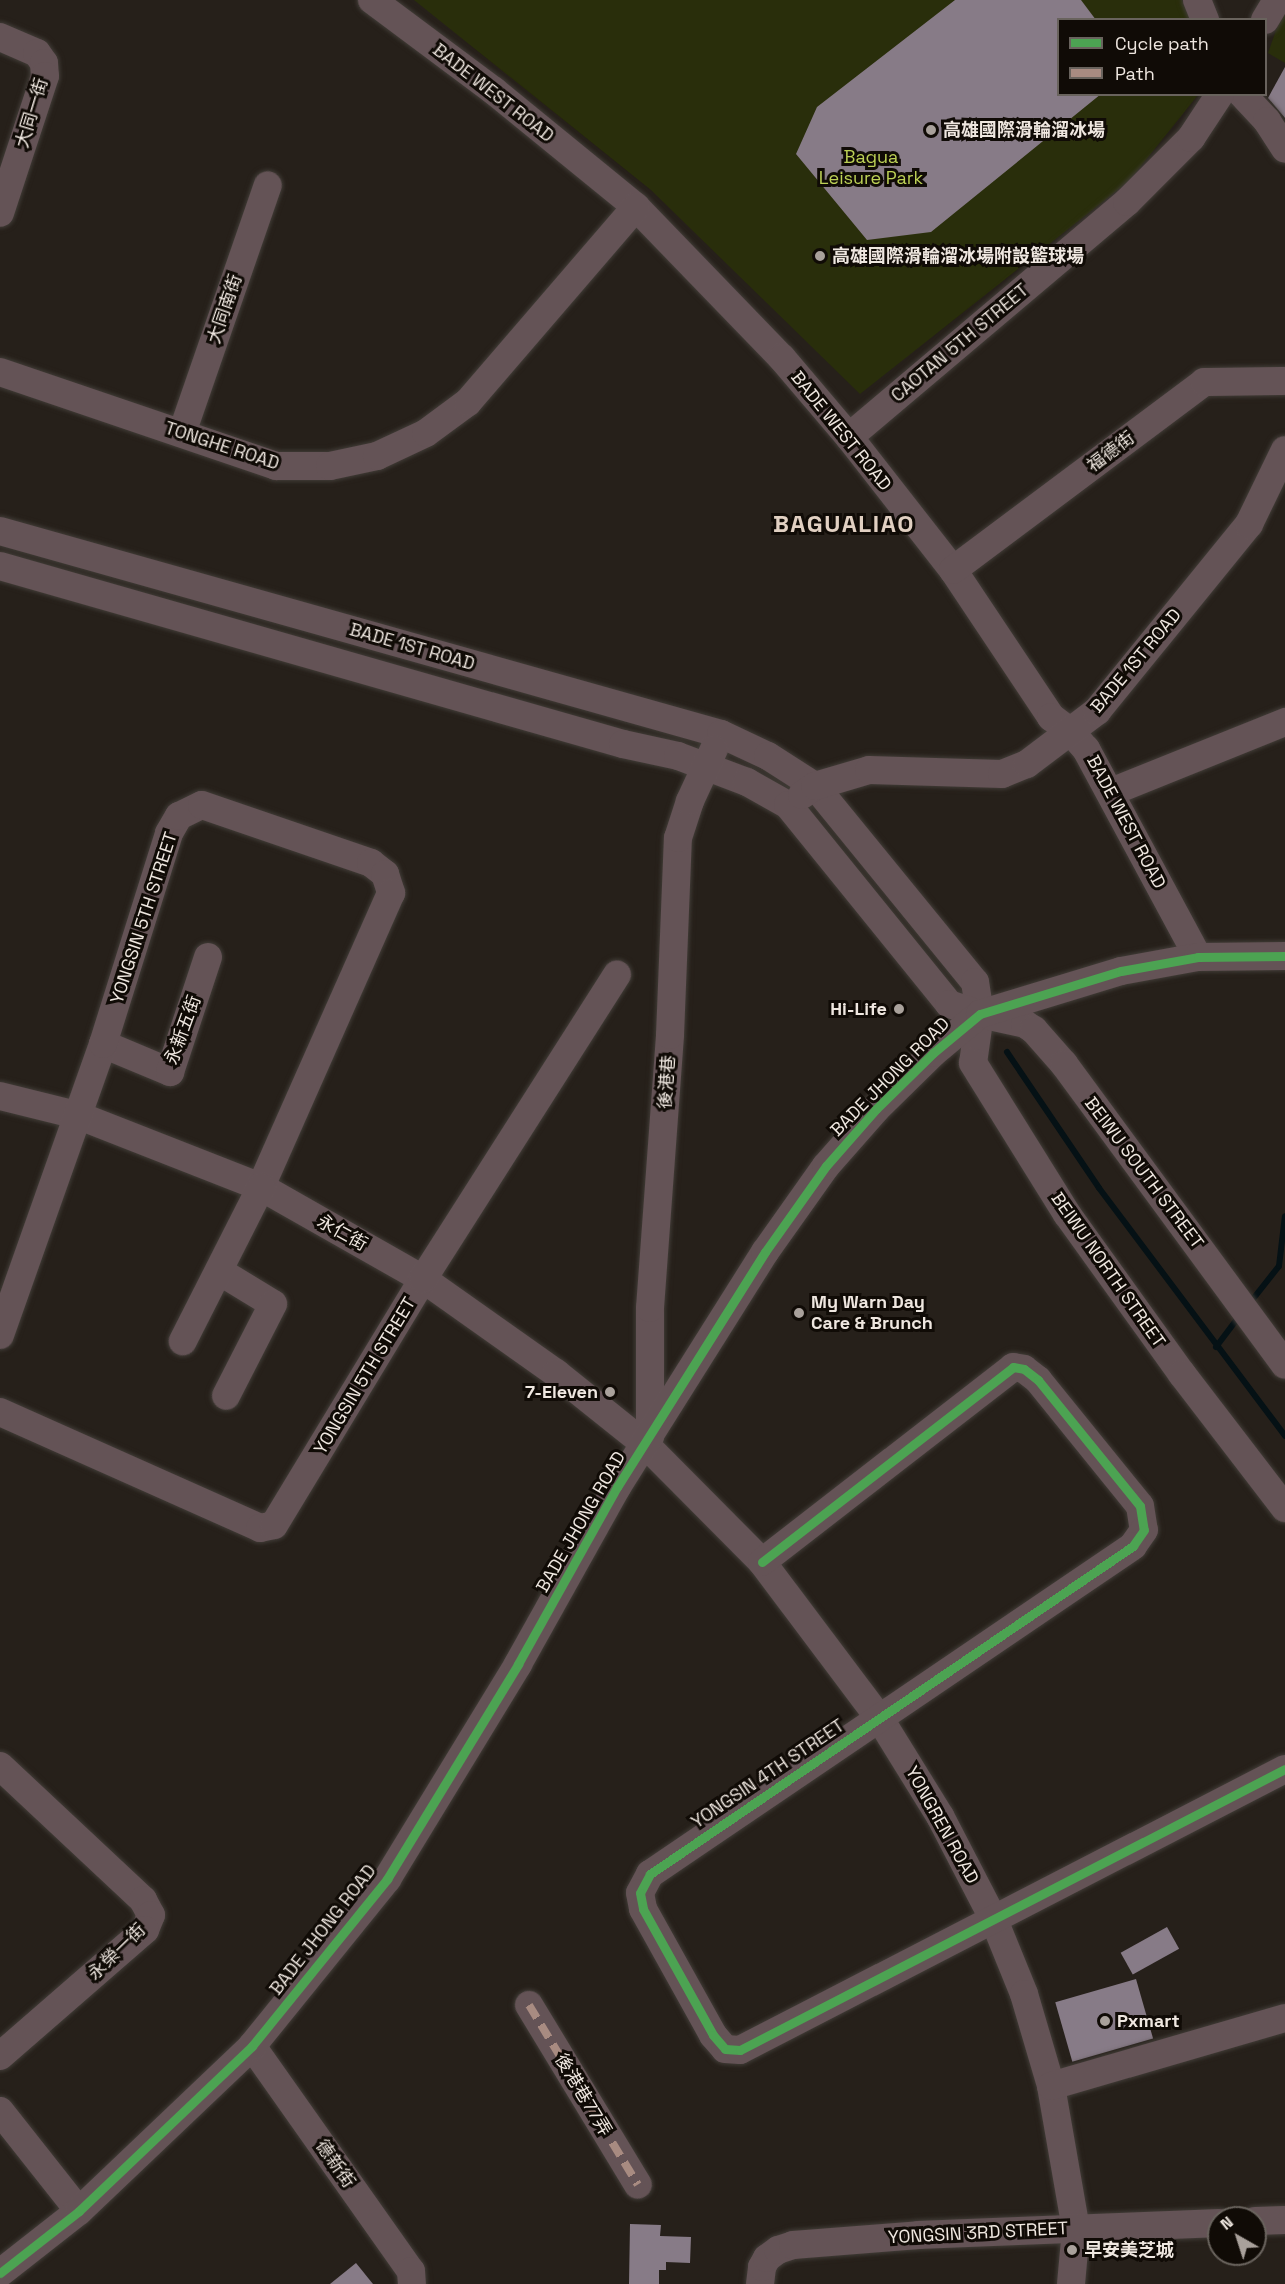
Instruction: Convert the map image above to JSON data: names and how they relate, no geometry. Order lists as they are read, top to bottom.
{
  "streets": {
    "street": [
      "BADE WEST ROAD",
      "大同一街",
      "大同南街",
      "CAOTAN 5TH STREET",
      "TONGHE ROAD",
      "福德街",
      "BADE 1ST ROAD",
      "YONGSIN 5TH STREET",
      "永新五街",
      "BADE JHONG ROAD",
      "後港巷",
      "BEIWU SOUTH STREET",
      "永仁街",
      "BEIWU NORTH STREET",
      "YONGSIN 4TH STREET",
      "YONGREN ROAD",
      "永榮一街",
      "後港巷77弄",
      "德新街",
      "YONGSIN 3RD STREET"
    ]
  },
  "crossings": [
    ["BADE WEST ROAD", "CAOTAN 5TH STREET"],
    ["BADE WEST ROAD", "TONGHE ROAD"],
    ["BADE WEST ROAD", "福德街"],
    ["BADE WEST ROAD", "BADE 1ST ROAD"],
    ["BADE WEST ROAD", "BADE JHONG ROAD"],
    ["大同南街", "TONGHE ROAD"],
    ["BADE 1ST ROAD", "BADE JHONG ROAD"],
    ["BADE 1ST ROAD", "後港巷"],
    ["BADE 1ST ROAD", "BEIWU SOUTH STREET"],
    ["BADE 1ST ROAD", "BEIWU NORTH STREET"],
    ["YONGSIN 5TH STREET", "永新五街"],
    ["YONGSIN 5TH STREET", "永仁街"],
    ["BADE JHONG ROAD", "後港巷"],
    ["BADE JHONG ROAD", "BEIWU SOUTH STREET"],
    ["BADE JHONG ROAD", "永仁街"],
    ["BADE JHONG ROAD", "BEIWU NORTH STREET"],
    ["BADE JHONG ROAD", "YONGREN ROAD"],
    ["BADE JHONG ROAD", "德新街"],
    ["後港巷", "永仁街"],
    ["後港巷", "YONGREN ROAD"],
    ["BEIWU SOUTH STREET", "BEIWU NORTH STREET"],
    ["永仁街", "YONGREN ROAD"],
    ["YONGSIN 4TH STREET", "YONGREN ROAD"],
    ["YONGREN ROAD", "YONGSIN 3RD STREET"]
  ],
  "districts": ["BAGUALIAO"],
  "parks": ["Bagua Leisure Park"],
  "places": [
    "高雄國際滑輪溜冰場",
    "高雄國際滑輪溜冰場附設籃球場",
    "Hi-Life",
    "My Warn Day Care & Brunch",
    "7-Eleven",
    "Pxmart",
    "早安美芝城"
  ],
  "legend": ["Cycle path", "Path"],
  "north": "top left"
}
